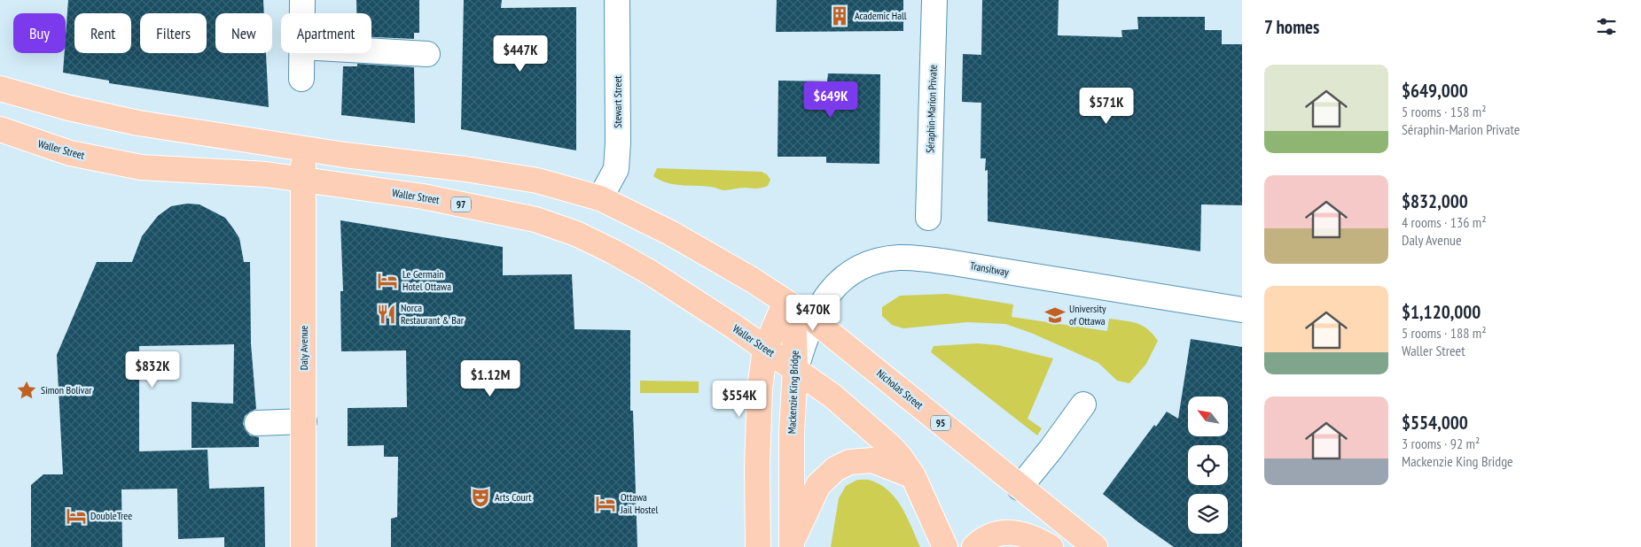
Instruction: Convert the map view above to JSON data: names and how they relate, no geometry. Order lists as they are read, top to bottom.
{
  "streets": {
    "main road": [
      "Waller Street",
      "97",
      "Daly Avenue",
      "Nicholas Street",
      "Mackenzie King Bridge",
      "95"
    ],
    "street": ["Stewart Street", "Séraphin-Marion Private", "Transitway"]
  },
  "crossings": [
    ["Waller Street", "Transitway"],
    ["Waller Street", "Daly Avenue"],
    ["Waller Street", "Mackenzie King Bridge"],
    ["Transitway", "Nicholas Street"],
    ["Transitway", "Mackenzie King Bridge"],
    ["Nicholas Street", "Mackenzie King Bridge"]
  ],
  "places": {
    "building": ["Academic Hall"],
    "hotel": ["Le Germain Hotel Ottawa", "Ottawa Jail Hostel", "DoubleTree"],
    "restaurant": ["Norca Restaurant & Bar"],
    "school or university": ["University of Ottawa"],
    "place": ["Simon Bolivar"],
    "theatre": ["Arts Court"]
  },
  "north": "top left",
  "page": {
    "heading": "7 homes",
    "chip": [
      "Buy",
      "Rent",
      "Filters",
      "New",
      "Apartment"
    ],
    "price": [
      "$447K",
      "$649K",
      "$571K",
      "$470K",
      "$832K",
      "$1.12M",
      "$554K"
    ],
    "list": [
      {
        "name": "$649,000",
        "note": "5 rooms · 158 m² · Séraphin-Marion Private"
      },
      {
        "name": "$832,000",
        "note": "4 rooms · 136 m² · Daly Avenue"
      },
      {
        "name": "$1,120,000",
        "note": "5 rooms · 188 m² · Waller Street"
      },
      {
        "name": "$554,000",
        "note": "3 rooms · 92 m² · Mackenzie King Bridge"
      }
    ]
  }
}
